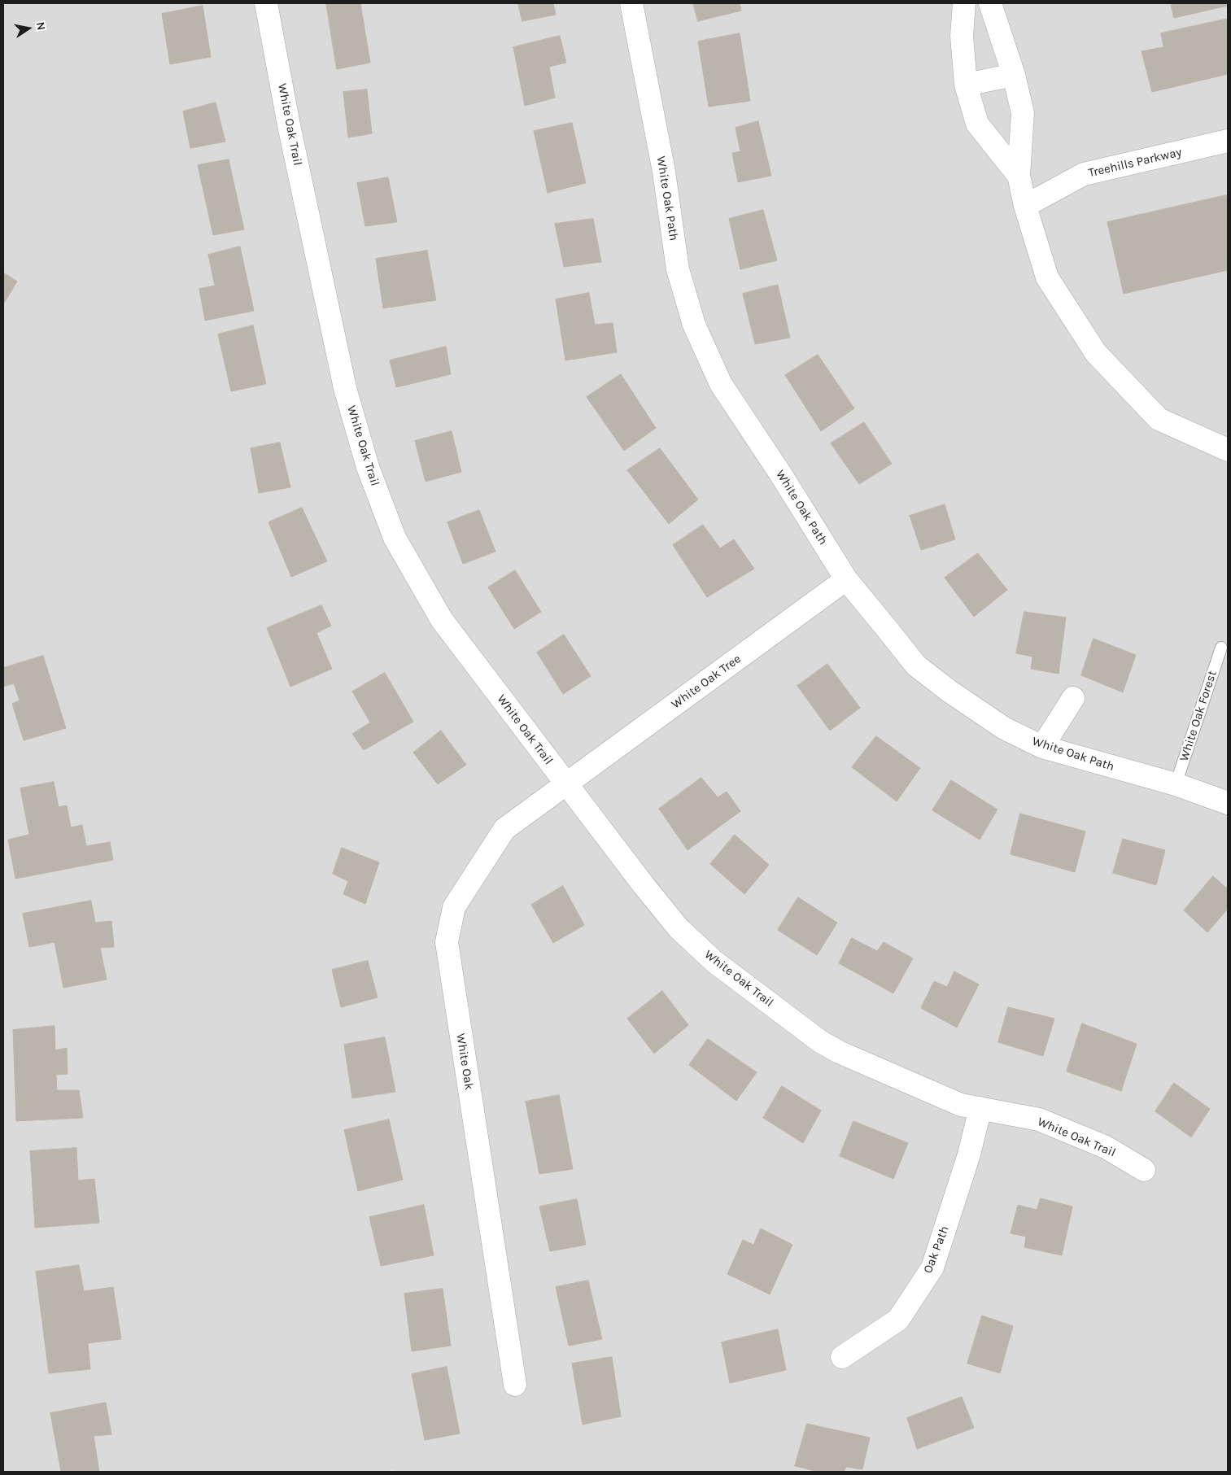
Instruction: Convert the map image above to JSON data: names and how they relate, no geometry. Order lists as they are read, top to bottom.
{
  "streets": {
    "street": [
      "White Oak Trail",
      "Treehills Parkway",
      "White Oak Path",
      "White Oak Tree",
      "White Oak",
      "Oak Path"
    ],
    "lane": ["White Oak Forest"]
  },
  "crossings": [
    ["White Oak Trail", "White Oak Tree"],
    ["White Oak Trail", "White Oak"],
    ["White Oak Trail", "Oak Path"],
    ["White Oak Path", "White Oak Tree"],
    ["White Oak Path", "White Oak Forest"],
    ["White Oak Tree", "White Oak"]
  ],
  "north": "right"
}
